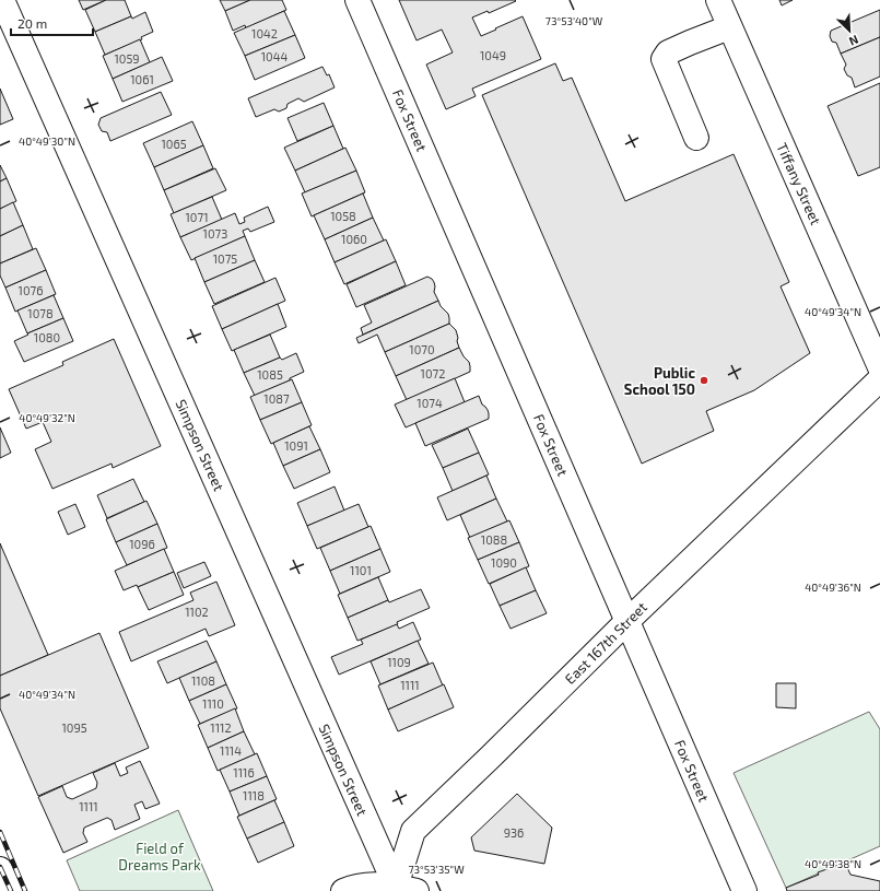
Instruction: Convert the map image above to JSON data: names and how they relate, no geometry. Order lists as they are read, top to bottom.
{
  "streets": {
    "street": [
      "Fox Street",
      "Tiffany Street",
      "Simpson Street",
      "East 167th Street"
    ]
  },
  "crossings": [
    ["Fox Street", "East 167th Street"],
    ["Simpson Street", "East 167th Street"]
  ],
  "parks": ["Field of Dreams Park"],
  "places": ["Public School 150"],
  "house_numbers": [
    "1042",
    "1049",
    "1044",
    "1059",
    "1061",
    "1065",
    "1058",
    "1071",
    "1073",
    "1060",
    "1075",
    "1076",
    "1078",
    "1080",
    "1070",
    "1072",
    "1085",
    "1087",
    "1074",
    "1091",
    "1088",
    "1096",
    "1090",
    "1101",
    "1102",
    "1109",
    "1108",
    "1111",
    "1110",
    "1095",
    "1112",
    "1114",
    "1116",
    "1118",
    "1111",
    "936"
  ],
  "scale_bar": "20 m",
  "north": "bottom right",
  "coordinates": [
    "73°53'40\"W",
    "40°49'30\"N",
    "40°49'34\"N",
    "40°49'32\"N",
    "40°49'36\"N",
    "40°49'38\"N",
    "73°53'35\"W"
  ]
}
